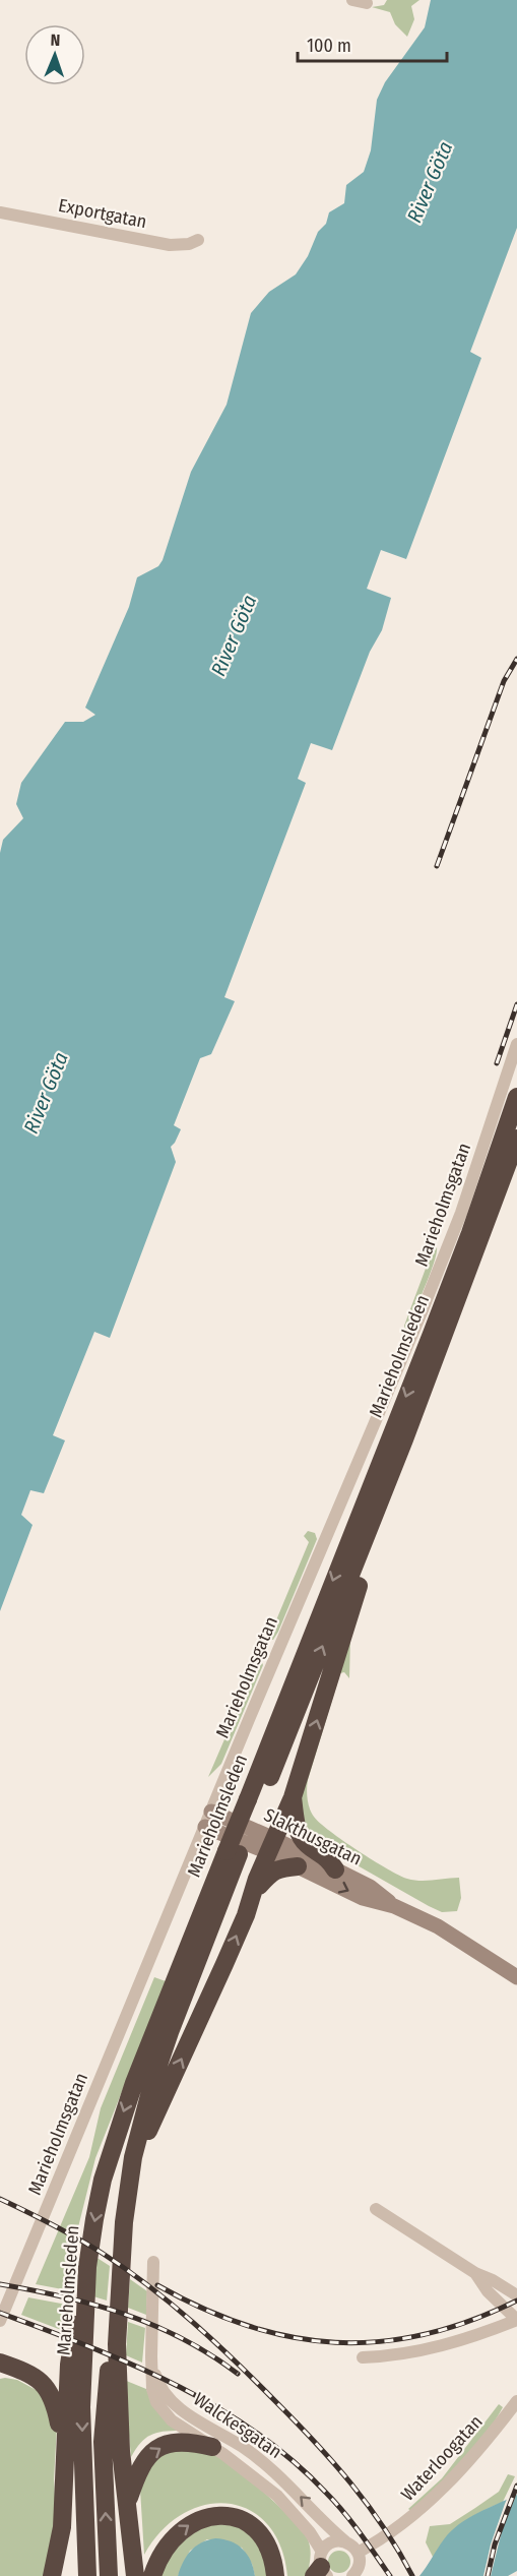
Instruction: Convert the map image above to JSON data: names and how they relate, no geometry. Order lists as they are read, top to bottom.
{
  "streets": {
    "highway": ["Marieholmsleden"],
    "main road": ["Slakthusgatan"],
    "street": [
      "Exportgatan",
      "Marieholmsgatan",
      "Walckesgatan",
      "Waterloogatan"
    ]
  },
  "crossings": [
    ["Marieholmsgatan", "Slakthusgatan"],
    ["Walckesgatan", "Waterloogatan"]
  ],
  "water": ["River Göta"],
  "scale_bar": "100 m",
  "north": "top"
}
